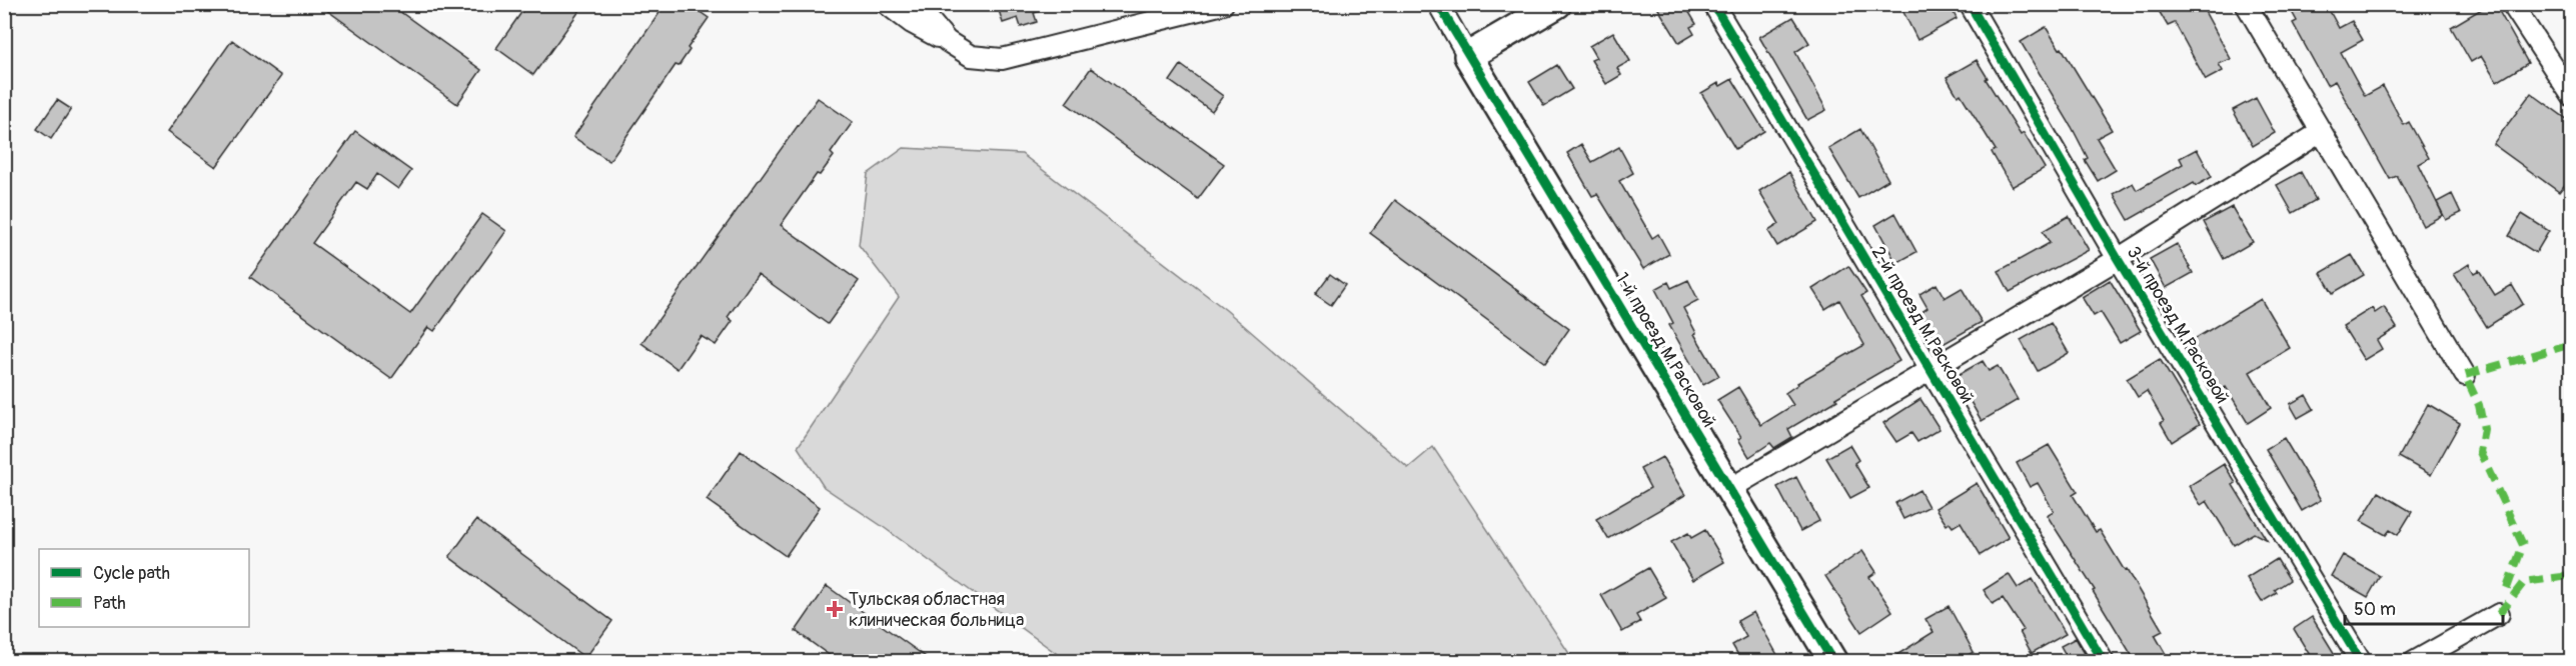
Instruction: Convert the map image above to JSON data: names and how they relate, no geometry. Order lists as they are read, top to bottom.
{
  "streets": {
    "street": ["2-й проезд М.Расковой", "3-й проезд М.Расковой", "1-й проезд М.Расковой"]
  },
  "places": {
    "health": ["Тульская областная клиническая больница"]
  },
  "legend": ["Cycle path", "Path"],
  "scale_bar": "50 m"
}
